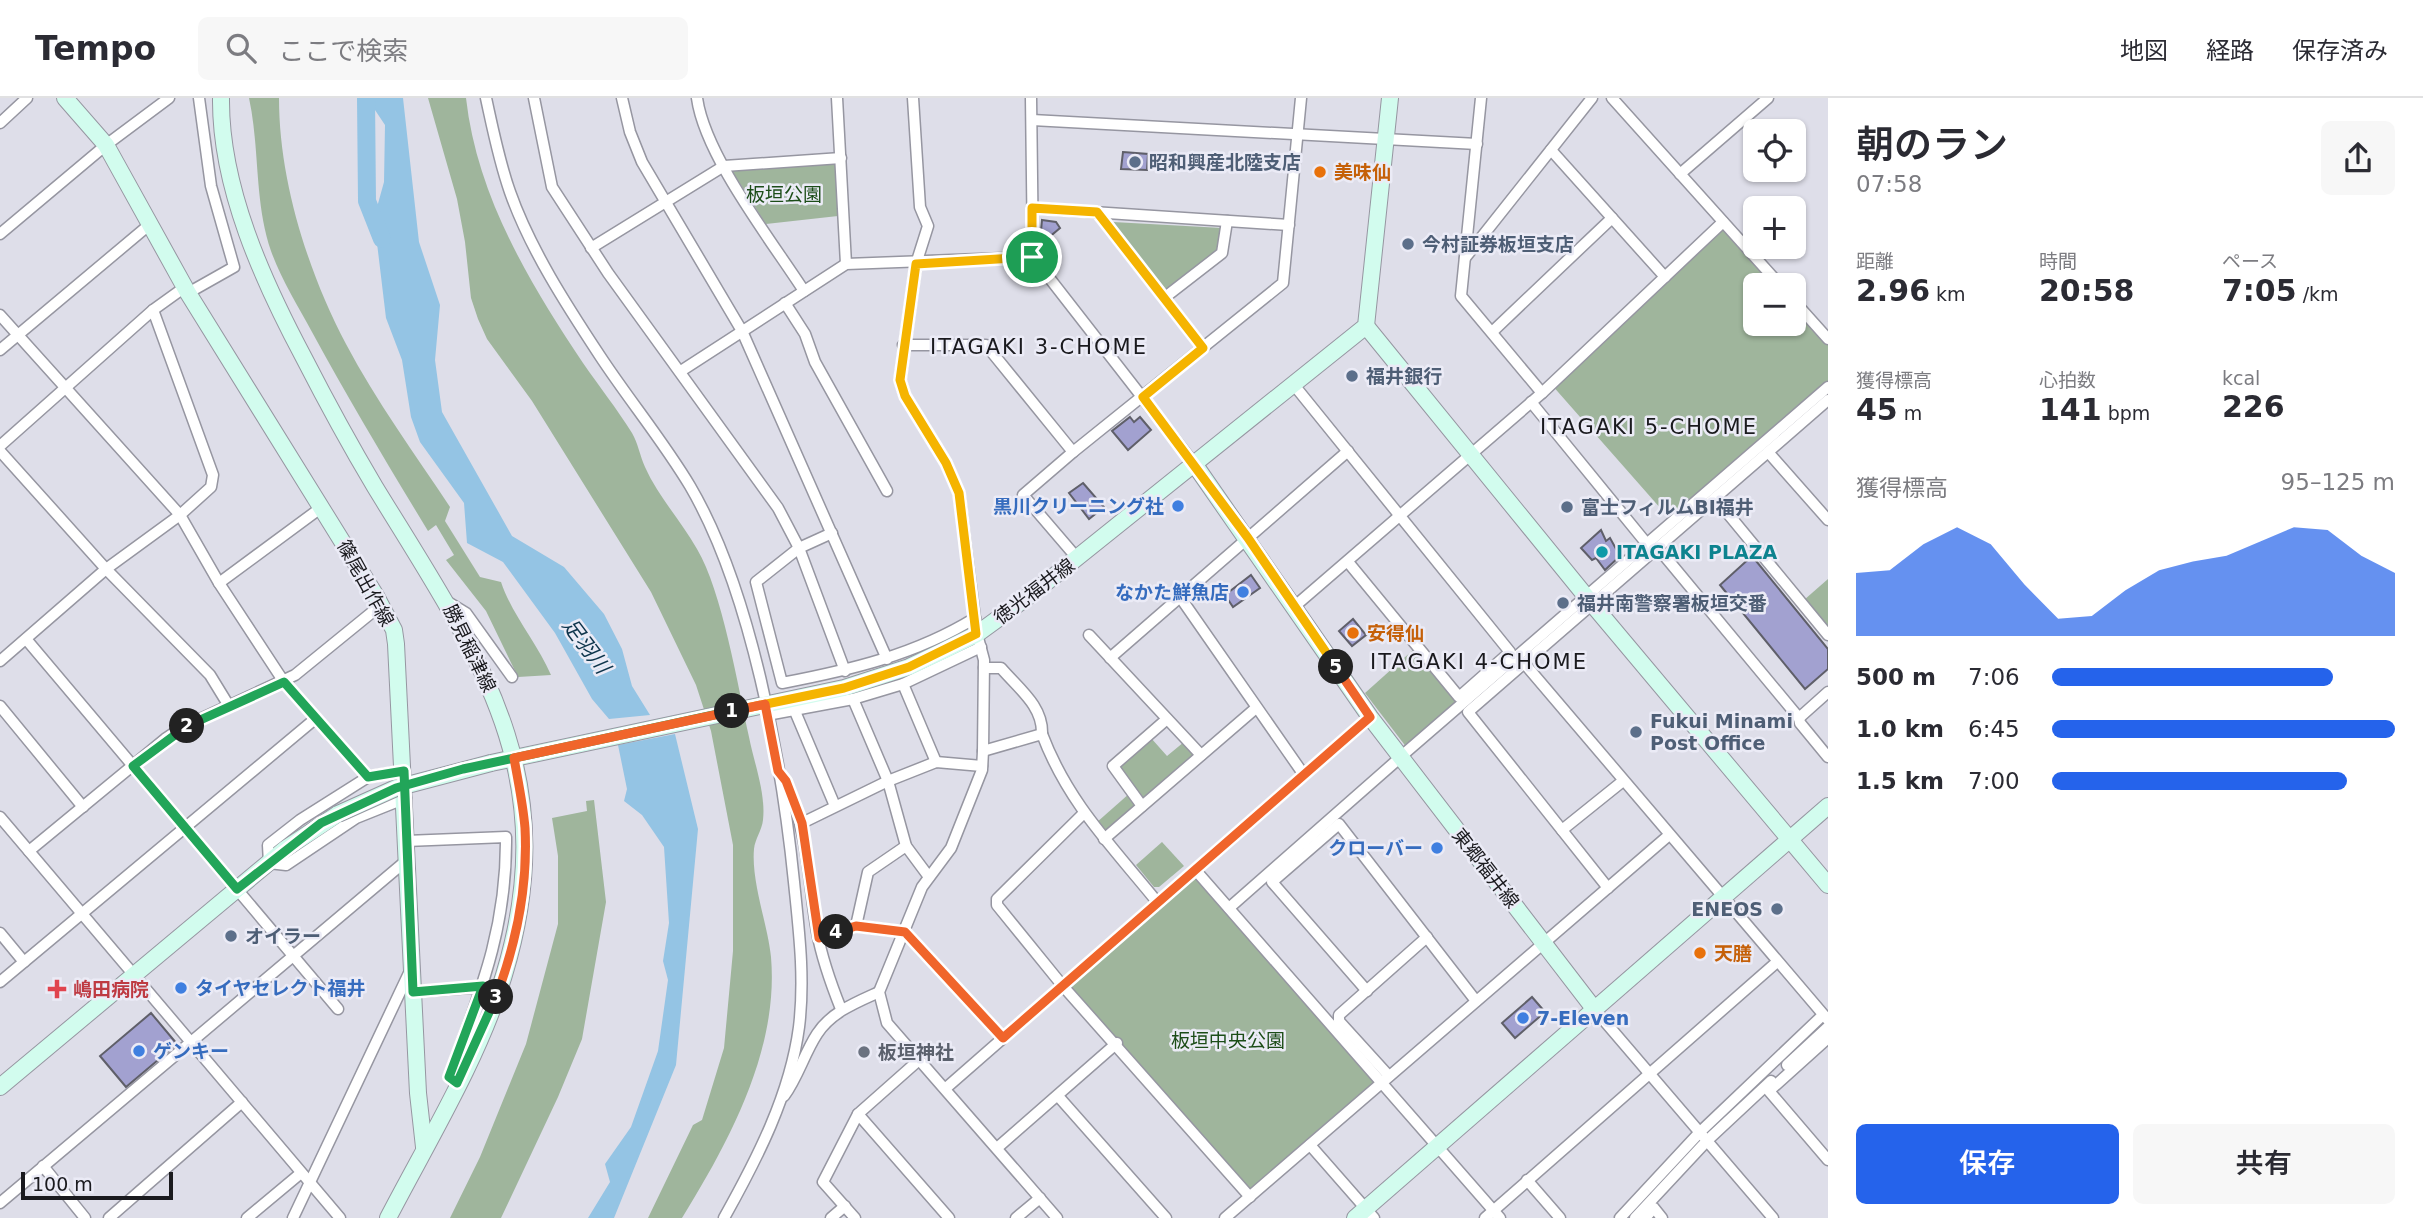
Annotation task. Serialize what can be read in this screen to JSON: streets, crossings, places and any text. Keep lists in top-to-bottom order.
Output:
{
  "streets": {
    "main road": [
      "篠尾出作線",
      "徳光福井線",
      "勝見稲津線",
      "東郷福井線"
    ]
  },
  "crossings": [
    ["篠尾出作線", "勝見稲津線"],
    ["徳光福井線", "勝見稲津線"],
    ["徳光福井線", "東郷福井線"]
  ],
  "districts": ["ITAGAKI 3-CHOME", "ITAGAKI 5-CHOME", "ITAGAKI 4-CHOME"],
  "water": ["足羽川"],
  "parks": ["板垣公園", "板垣中央公園"],
  "places": {
    "other": [
      "昭和興産北陸支店",
      "美味仙",
      "今村証券板垣支店",
      "福井銀行",
      "黒川クリーニング社",
      "富士フィルムBI福井",
      "ITAGAKI PLAZA",
      "なかた鮮魚店",
      "福井南警察署板垣交番",
      "安得仙",
      "Fukui Minami Post Office",
      "クローバー",
      "ENEOS",
      "オイラー",
      "天膳",
      "タイヤセレクト福井",
      "7-Eleven",
      "ゲンキー",
      "板垣神社"
    ],
    "health": ["嶋田病院"]
  },
  "scale_bar": "100 m",
  "page": {
    "header": "Tempo",
    "search": "ここで検索",
    "nav": ["地図", "経路", "保存済み"],
    "heading": ["朝のラン", "07:58"],
    "map_buttons": ["+", "−"],
    "stats": [
      ["距離", "2.96 km"],
      ["時間", "20:58"],
      ["ペース", "7:05 /km"],
      ["獲得標高", "45 m"],
      ["心拍数", "141 bpm"],
      ["kcal", "226"]
    ],
    "chart": ["獲得標高", "95–125 m"],
    "pins": [
      "5",
      "1",
      "2",
      "4",
      "3"
    ],
    "list": [
      {
        "name": "500 m",
        "note": "7:06"
      },
      {
        "name": "1.0 km",
        "note": "6:45"
      },
      {
        "name": "1.5 km",
        "note": "7:00"
      }
    ],
    "buttons": ["保存", "共有"],
    "scale": "100 m"
  }
}
